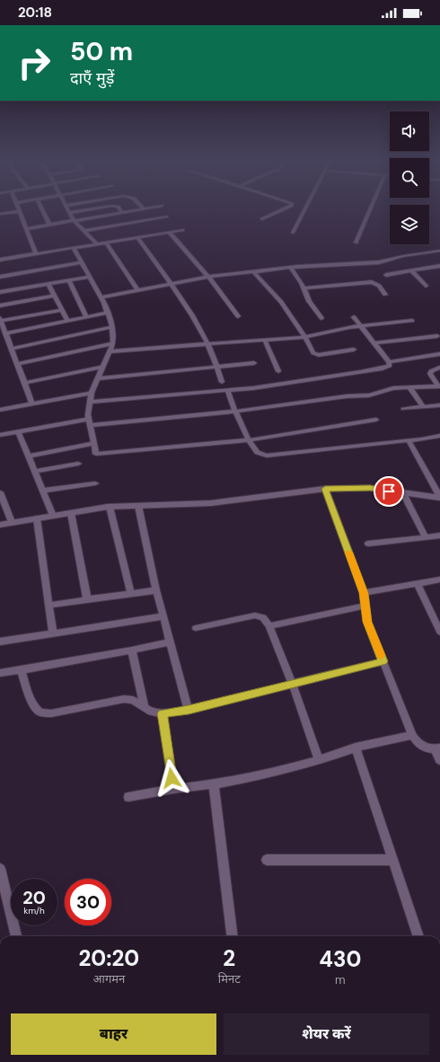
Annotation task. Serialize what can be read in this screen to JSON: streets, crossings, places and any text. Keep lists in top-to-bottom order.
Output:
{
  "page": {
    "status": "20:18",
    "turn": ["50 m", "दाएँ मुड़ें"],
    "speed": "20 km/h",
    "limit": "30",
    "eta": [
      "20:20",
      "आगमन",
      "2",
      "मिनट",
      "430",
      "m"
    ],
    "buttons": ["बाहर", "शेयर करें"]
  }
}
